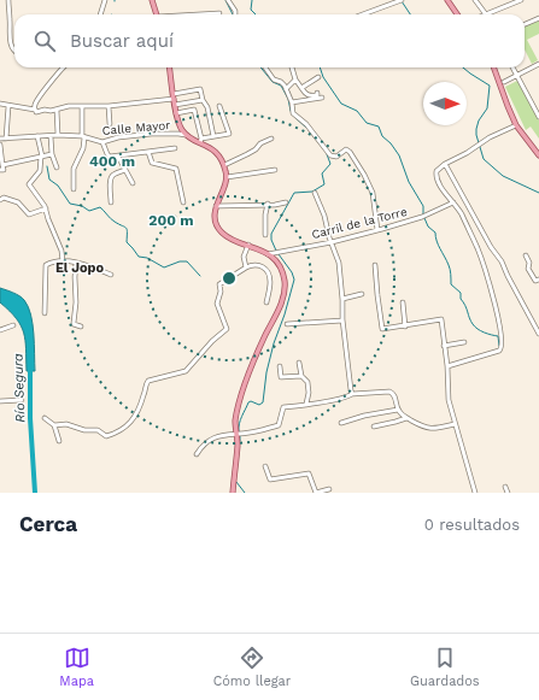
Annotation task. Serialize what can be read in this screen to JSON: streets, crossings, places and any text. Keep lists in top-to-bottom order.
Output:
{
  "streets": {
    "street": ["Calle Mayor", "Carril de la Torre"]
  },
  "districts": ["El Jopo"],
  "water": ["Río Segura"],
  "north": "right",
  "page": {
    "search": "Buscar aquí",
    "heading": ["Cerca", "0 resultados"],
    "nav": ["Mapa", "Cómo llegar", "Guardados"]
  },
  "rings": ["400 m", "200 m"]
}
